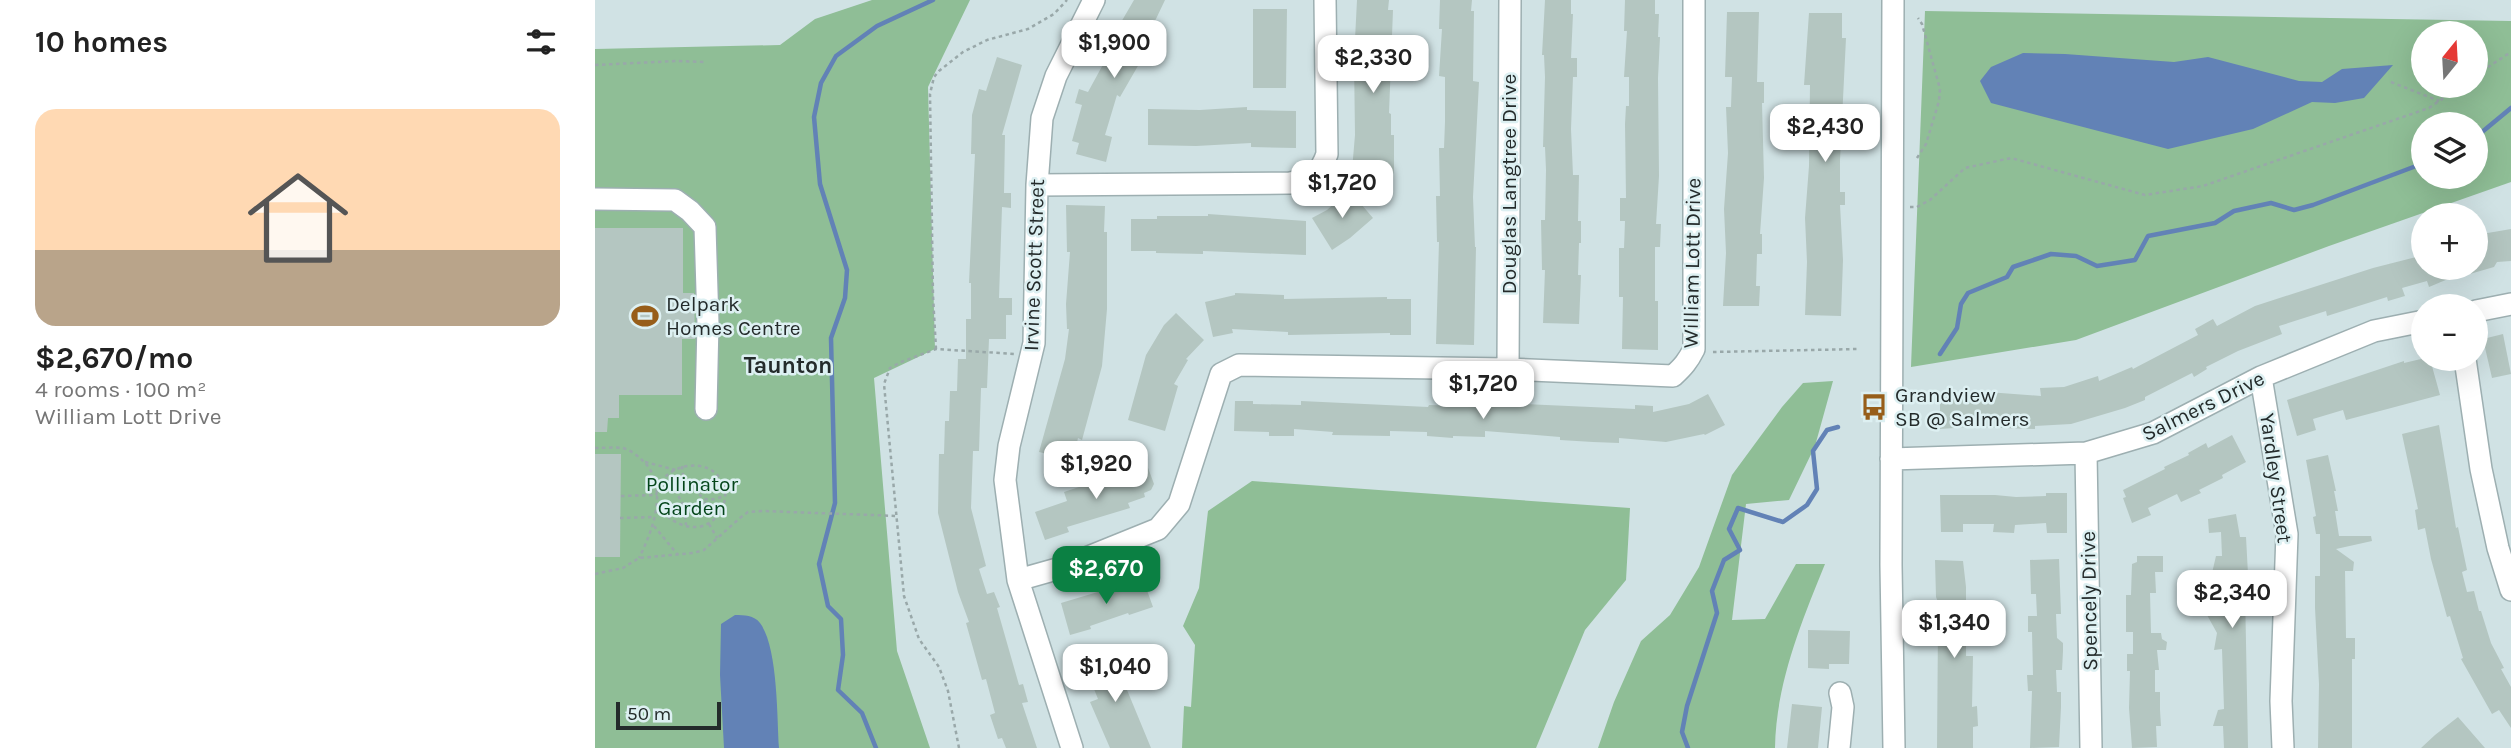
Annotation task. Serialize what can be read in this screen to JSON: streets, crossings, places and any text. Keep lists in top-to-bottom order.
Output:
{
  "streets": {
    "street": [
      "Douglas Langtree Drive",
      "William Lott Drive",
      "Irvine Scott Street",
      "Salmers Drive",
      "Yardley Street",
      "Spencely Drive"
    ]
  },
  "crossings": [
    ["Douglas Langtree Drive", "William Lott Drive"],
    ["William Lott Drive", "Irvine Scott Street"],
    ["Salmers Drive", "Yardley Street"],
    ["Salmers Drive", "Spencely Drive"]
  ],
  "districts": ["Taunton"],
  "parks": ["Pollinator Garden"],
  "places": {
    "sports": ["Delpark Homes Centre"],
    "bus stop": ["Grandview SB @ Salmers"]
  },
  "scale_bar": "50 m",
  "north": "top",
  "page": {
    "heading": "10 homes",
    "price": [
      "$1,900",
      "$2,330",
      "$2,430",
      "$1,720",
      "$1,720",
      "$1,920",
      "$2,670",
      "$2,340",
      "$1,340",
      "$1,040"
    ],
    "map_buttons": ["+", "−"],
    "list": [
      {
        "name": "$2,670/mo",
        "note": "4 rooms · 100 m² · William Lott Drive"
      }
    ],
    "scale": "50 m"
  }
}
